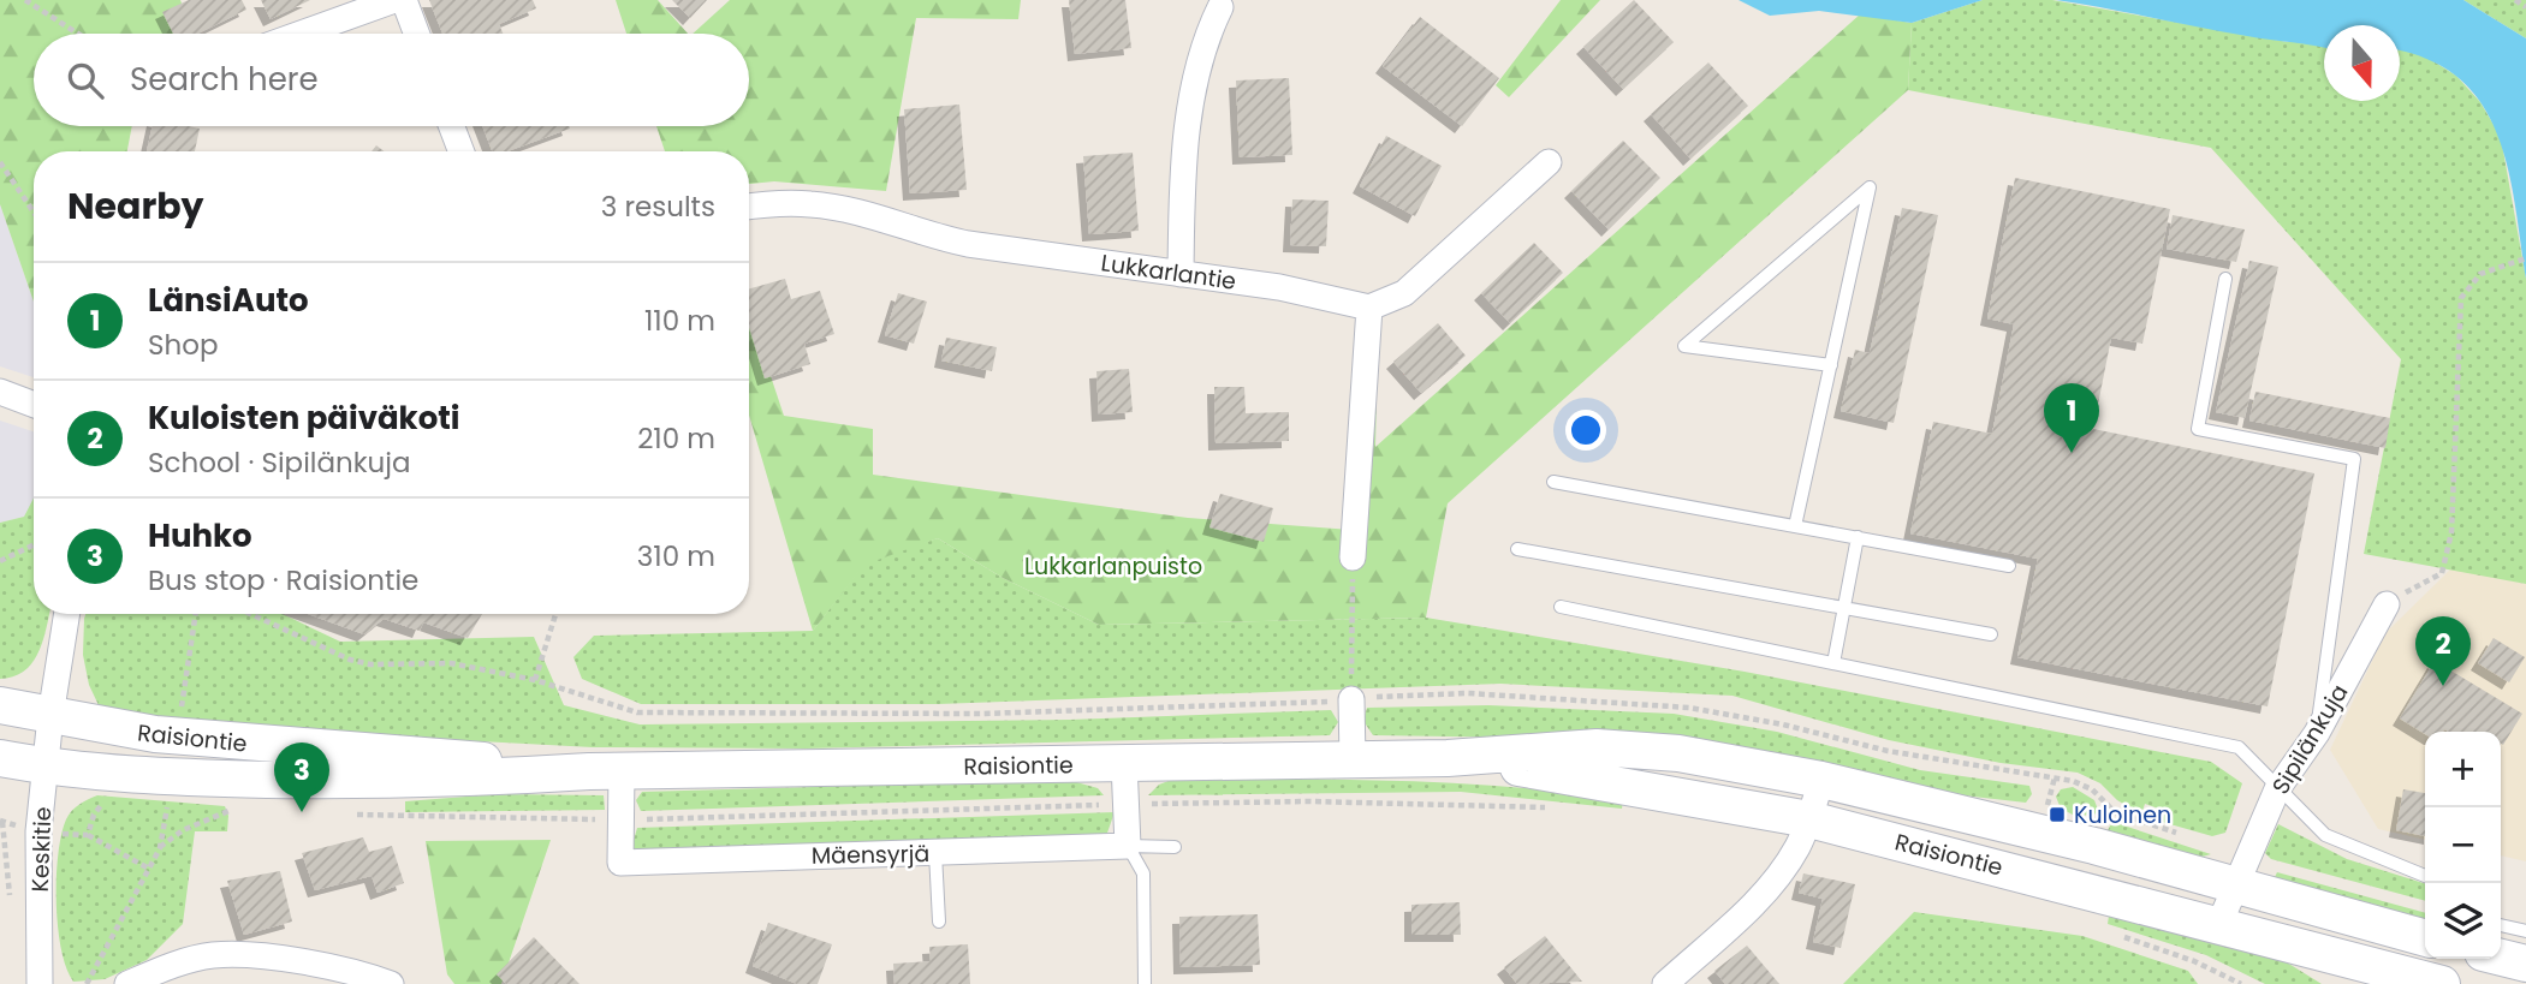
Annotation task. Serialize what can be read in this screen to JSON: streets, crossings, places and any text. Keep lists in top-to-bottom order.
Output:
{
  "streets": {
    "main road": ["Raisiontie"],
    "street": [
      "Lukkarlantie",
      "Sipilänkuja",
      "Keskitie",
      "Mäensyrjä"
    ]
  },
  "crossings": [
    ["Raisiontie", "Sipilänkuja"],
    ["Raisiontie", "Keskitie"],
    ["Raisiontie", "Mäensyrjä"]
  ],
  "parks": ["Lukkarlanpuisto"],
  "places": {
    "transit": ["Kuloinen"]
  },
  "north": "bottom",
  "page": {
    "search": "Search here",
    "heading": ["Nearby", "3 results"],
    "list": [
      {
        "mark": "1",
        "name": "LänsiAuto",
        "note": "Shop",
        "value": "110 m"
      },
      {
        "mark": "2",
        "name": "Kuloisten päiväkoti",
        "note": "School · Sipilänkuja",
        "value": "210 m"
      },
      {
        "mark": "3",
        "name": "Huhko",
        "note": "Bus stop · Raisiontie",
        "value": "310 m"
      }
    ],
    "pins": ["1", "2", "3"],
    "map_buttons": ["+", "−"]
  }
}
